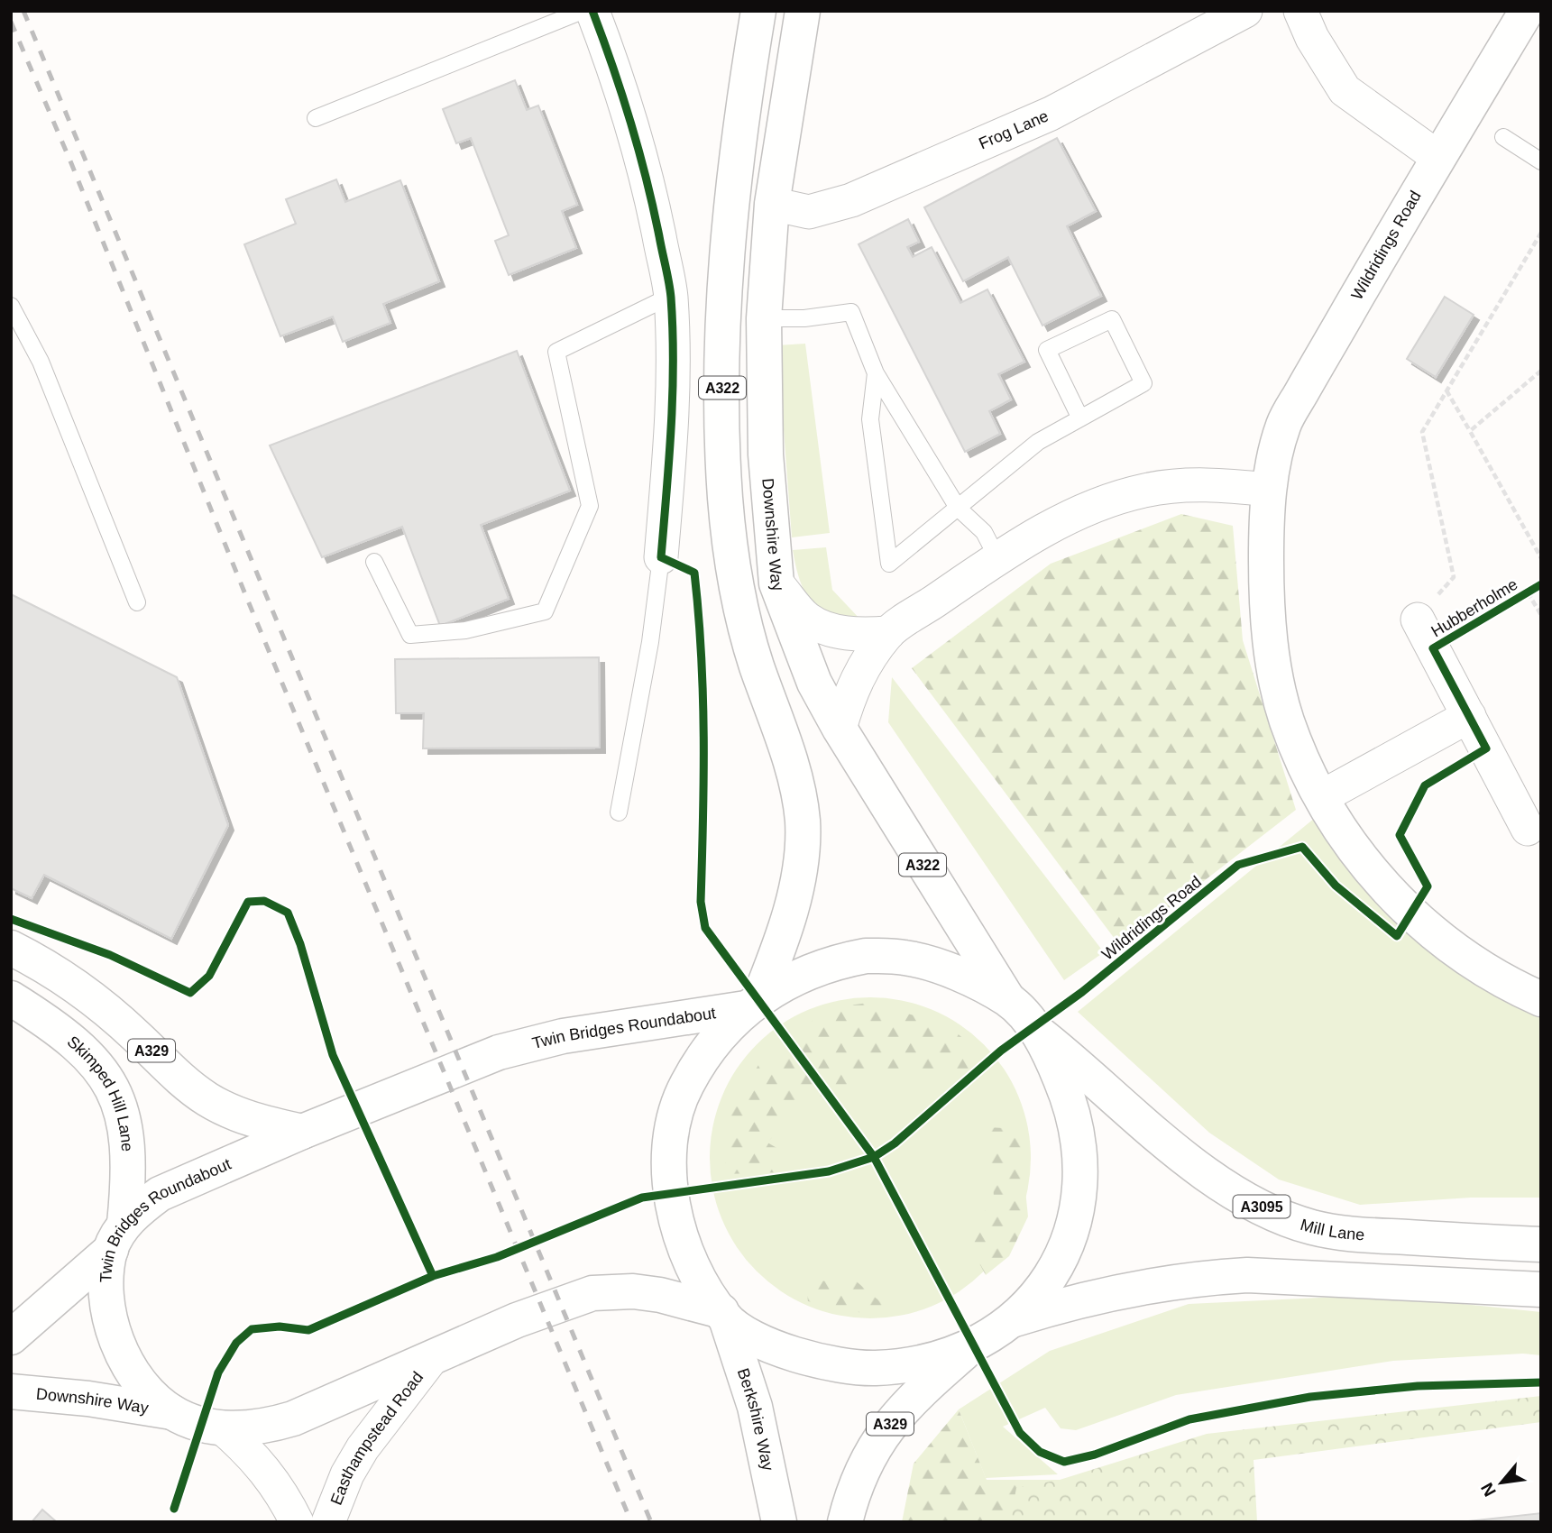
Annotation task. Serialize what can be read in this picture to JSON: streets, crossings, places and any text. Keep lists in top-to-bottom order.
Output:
{
  "streets": {
    "main road": [
      "Wildridings Road",
      "A322",
      "Downshire Way",
      "Twin Bridges Roundabout",
      "A329",
      "Skimped Hill Lane",
      "A3095",
      "Mill Lane",
      "Berkshire Way"
    ],
    "street": ["Frog Lane", "Hubberholme", "Easthampstead Road"]
  },
  "crossings": [
    ["Frog Lane", "Downshire Way"],
    ["A322", "Twin Bridges Roundabout"],
    ["Downshire Way", "Twin Bridges Roundabout"],
    ["Twin Bridges Roundabout", "A329"],
    ["Twin Bridges Roundabout", "Skimped Hill Lane"],
    ["Twin Bridges Roundabout", "Mill Lane"],
    ["Twin Bridges Roundabout", "Berkshire Way"],
    ["Twin Bridges Roundabout", "Easthampstead Road"]
  ],
  "north": "bottom left"
}
